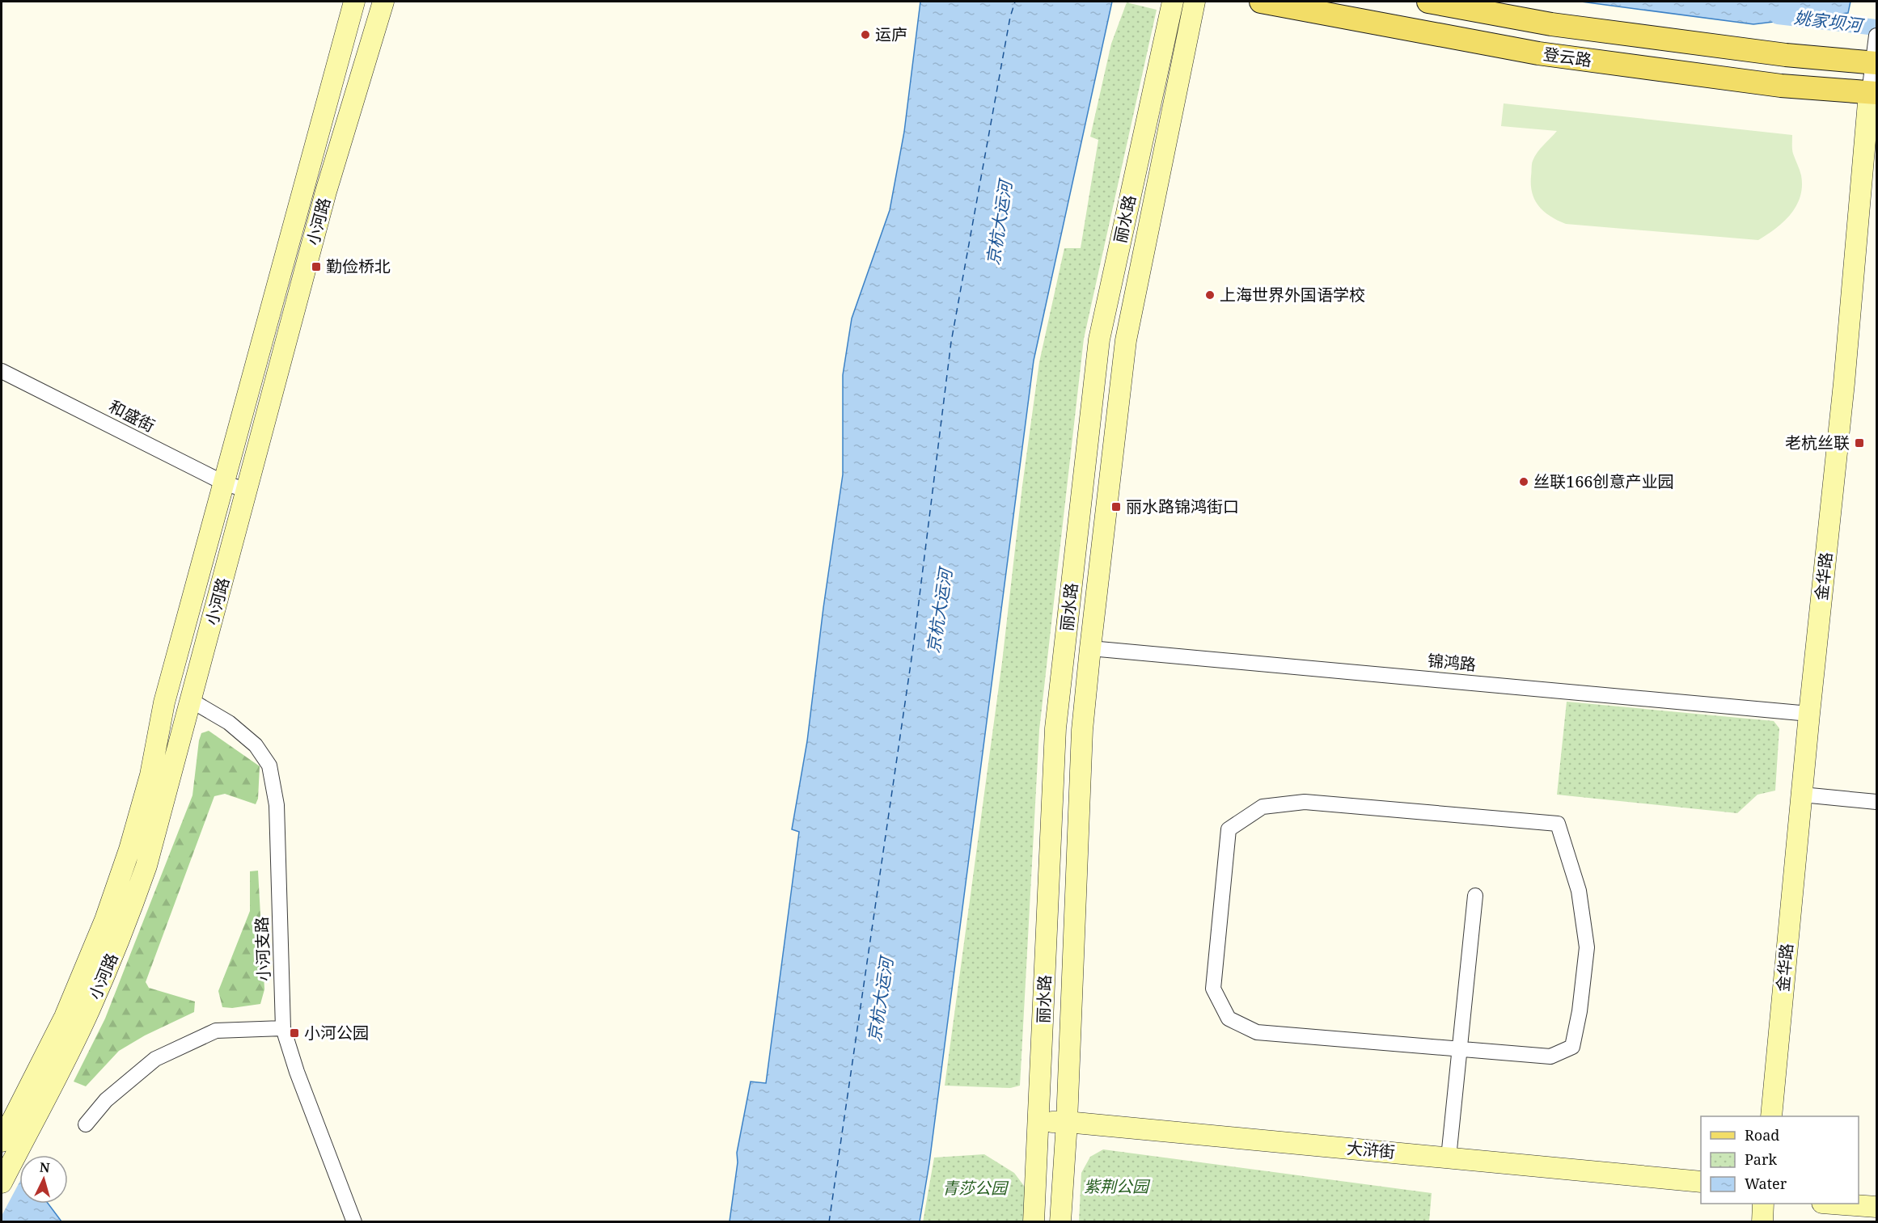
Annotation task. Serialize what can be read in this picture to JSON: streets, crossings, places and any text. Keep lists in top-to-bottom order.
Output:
{
  "streets": {
    "main road": [
      "登云路",
      "丽水路",
      "小河路",
      "金华路",
      "大浒街"
    ],
    "street": ["和盛街", "锦鸿路", "小河支路"]
  },
  "crossings": [
    ["登云路", "金华路"],
    ["丽水路", "锦鸿路"],
    ["丽水路", "大浒街"],
    ["小河路", "和盛街"],
    ["小河路", "小河支路"],
    ["金华路", "锦鸿路"]
  ],
  "water": ["姚家坝河", "京杭大运河"],
  "parks": ["紫荆公园", "青莎公园"],
  "places": {
    "other": ["运庐", "上海世界外国语学校", "丝联166创意产业园"],
    "transit": [
      "勤俭桥北",
      "老杭丝联",
      "丽水路锦鸿街口",
      "小河公园"
    ]
  },
  "legend": ["Road", "Park", "Water"],
  "north": "top"
}
